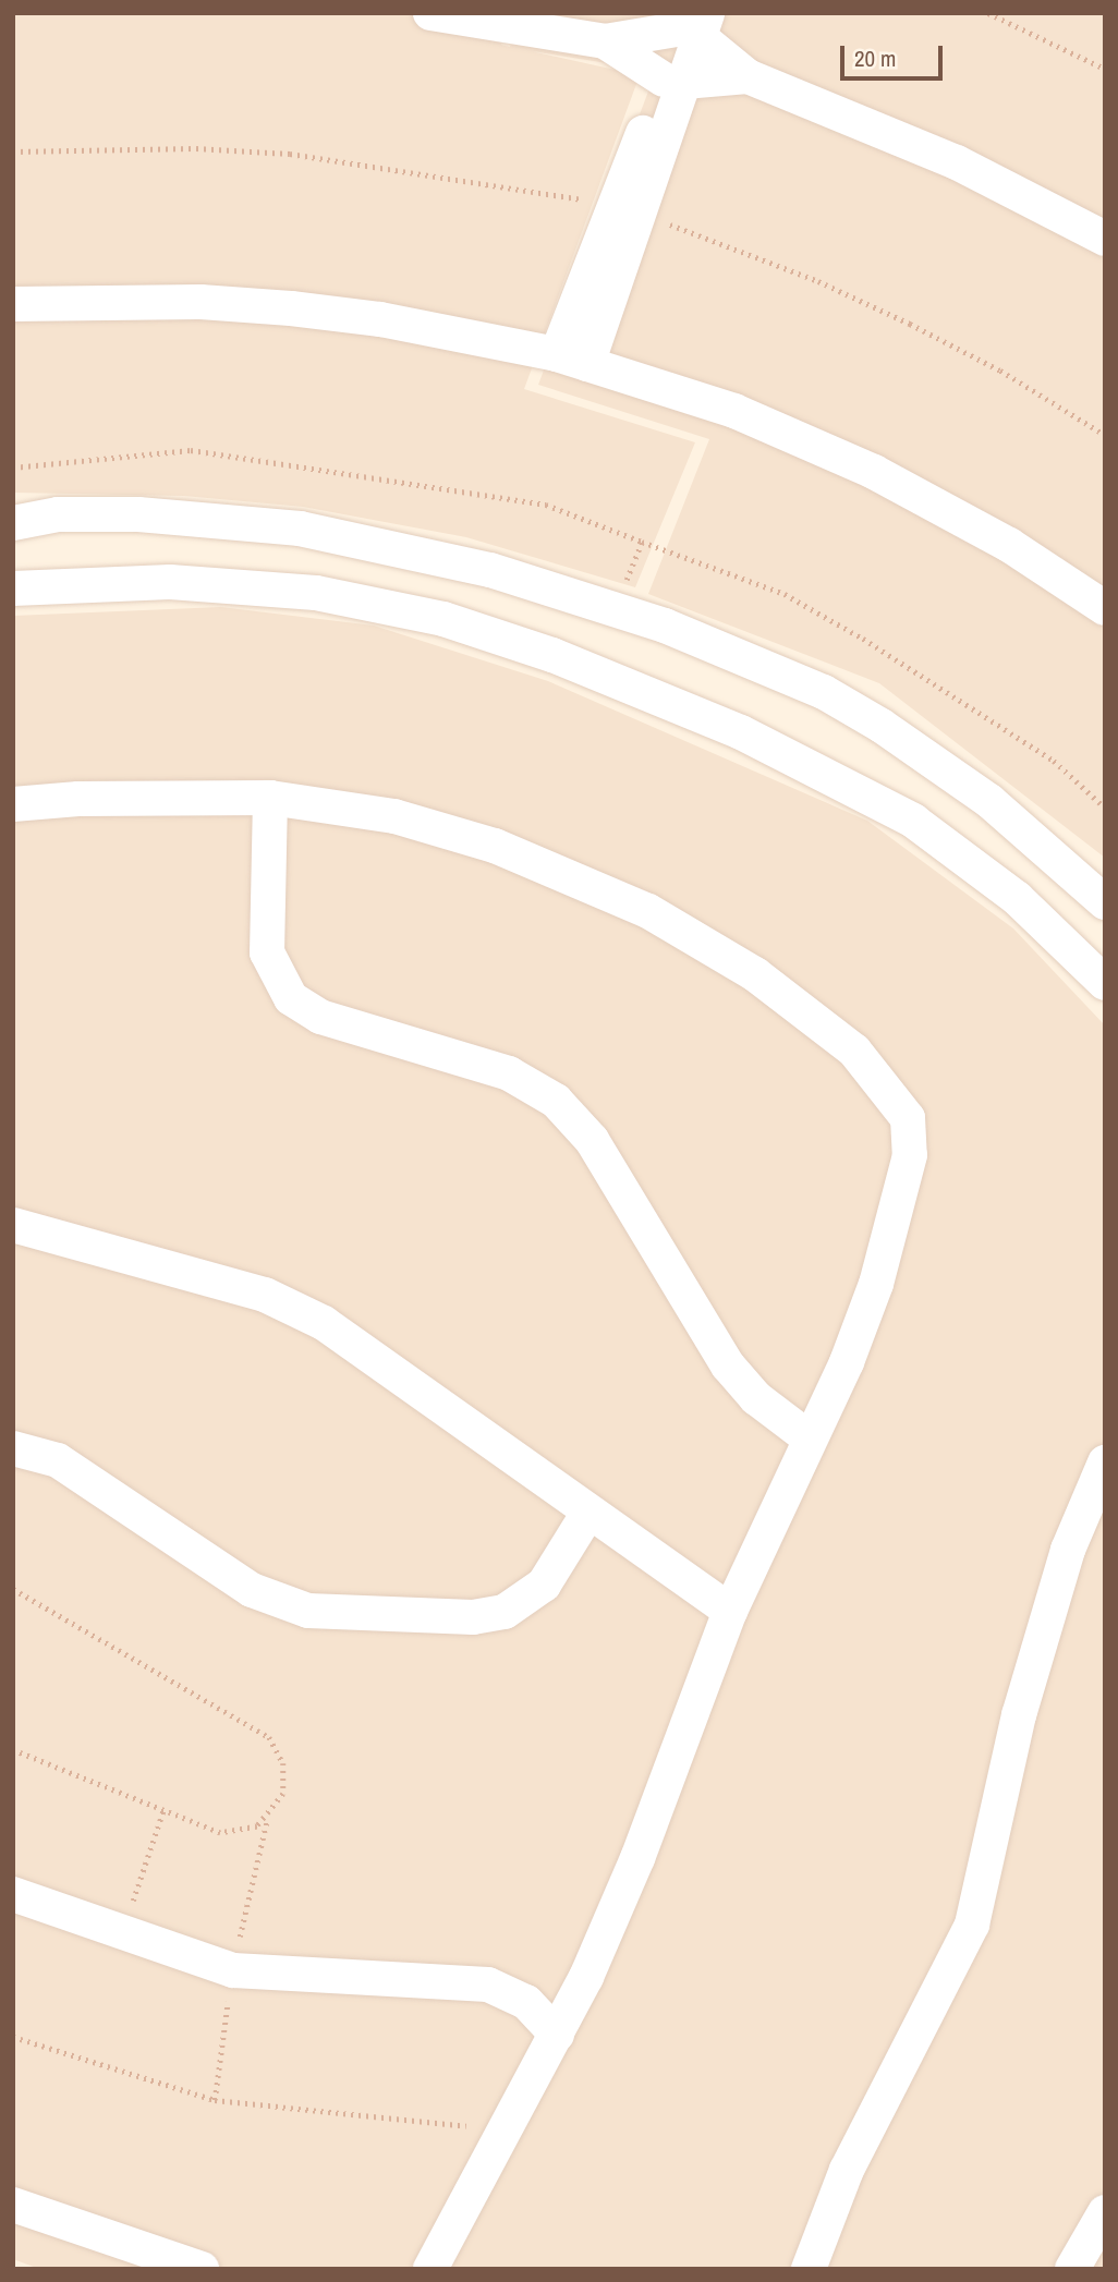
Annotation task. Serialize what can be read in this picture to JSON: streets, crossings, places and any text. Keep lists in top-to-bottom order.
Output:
{
  "scale_bar": "20 m"
}
